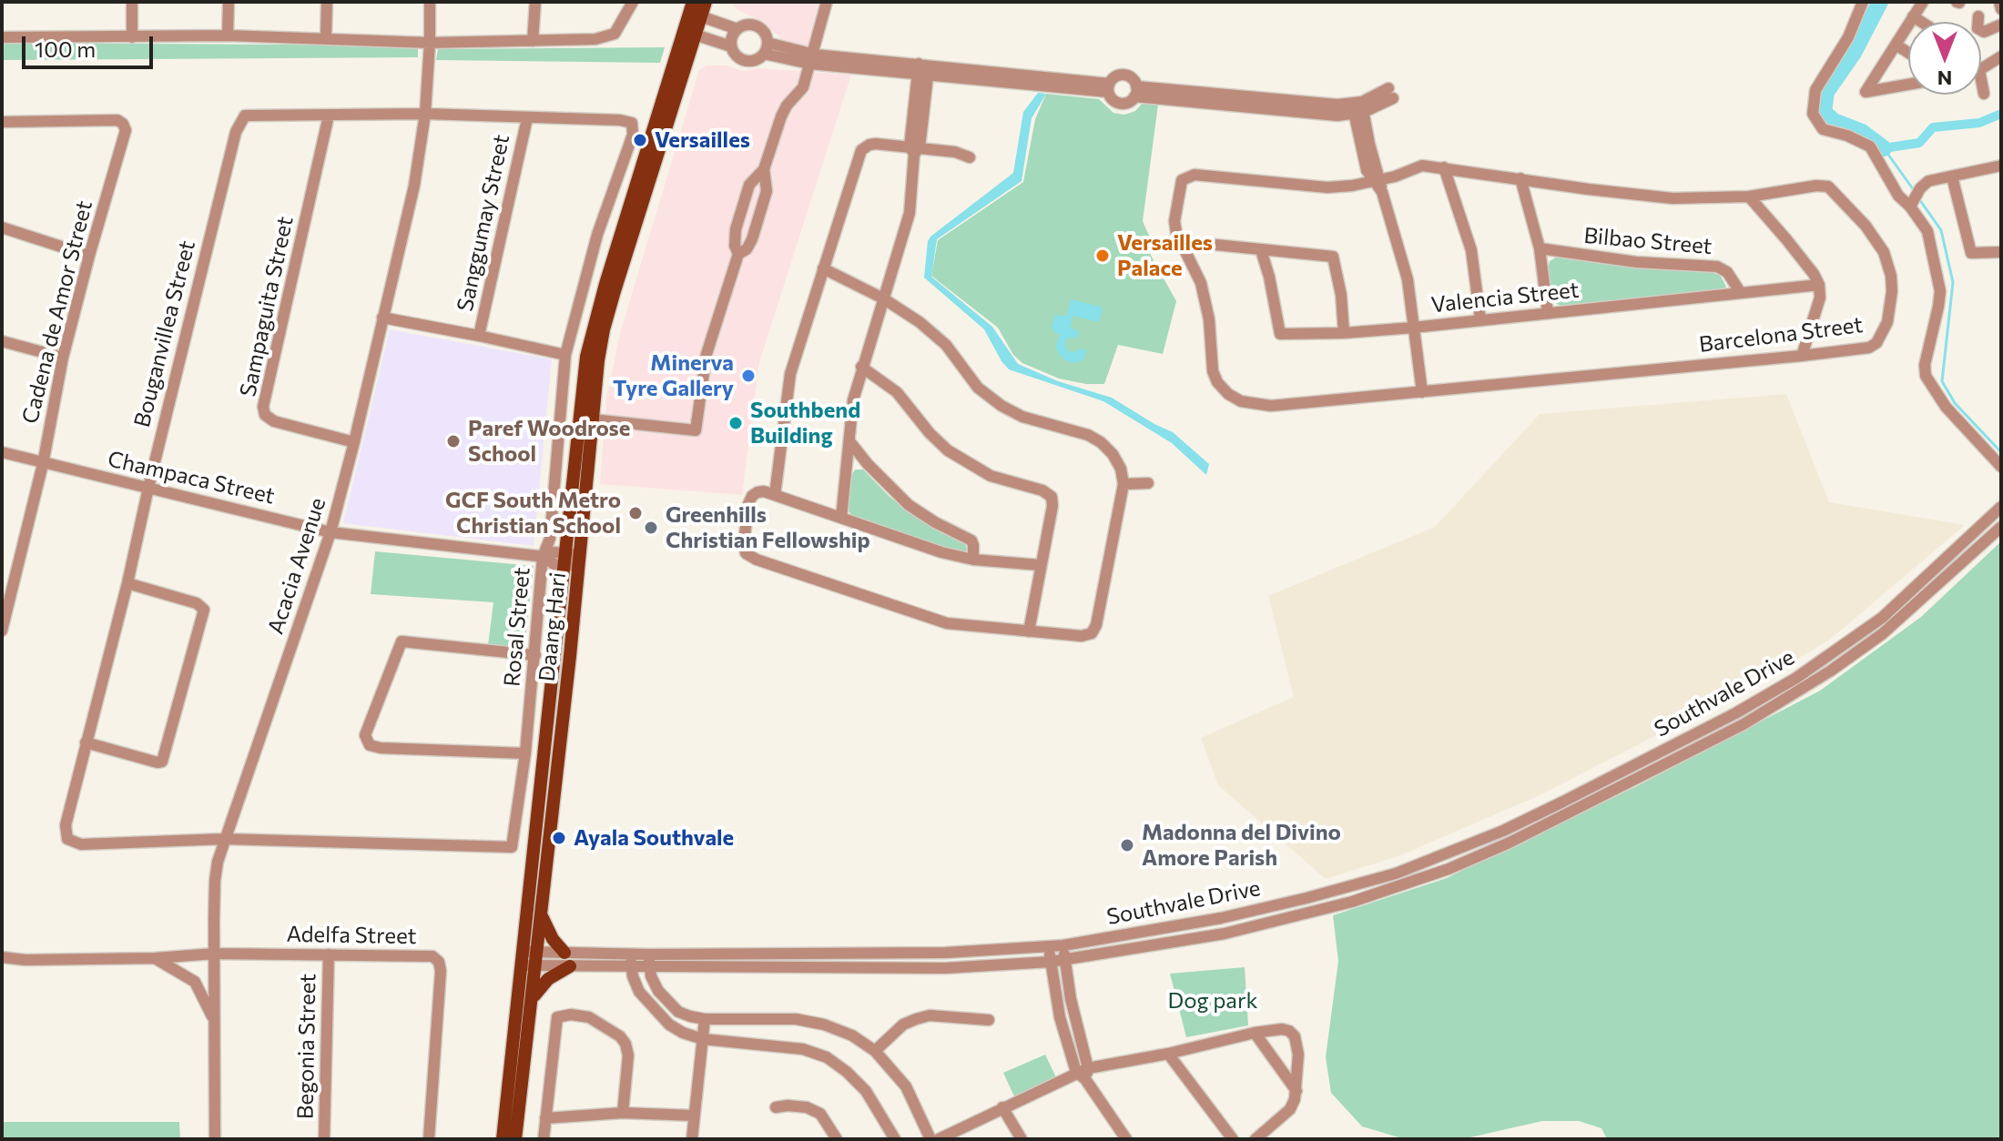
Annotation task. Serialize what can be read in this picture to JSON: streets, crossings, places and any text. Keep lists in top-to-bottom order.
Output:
{
  "streets": {
    "main road": ["Daang Hari"],
    "street": [
      "Sanggumay Street",
      "Bilbao Street",
      "Valencia Street",
      "Sampaguita Street",
      "Cadena de Amor Street",
      "Bouganvillea Street",
      "Barcelona Street",
      "Champaca Street",
      "Acacia Avenue",
      "Rosal Street",
      "Southvale Drive",
      "Adelfa Street",
      "Begonia Street"
    ]
  },
  "crossings": [
    ["Sanggumay Street", "Rosal Street"],
    ["Bilbao Street", "Valencia Street"],
    ["Sampaguita Street", "Bouganvillea Street"],
    ["Sampaguita Street", "Acacia Avenue"],
    ["Cadena de Amor Street", "Champaca Street"],
    ["Bouganvillea Street", "Champaca Street"],
    ["Bouganvillea Street", "Acacia Avenue"],
    ["Bouganvillea Street", "Rosal Street"],
    ["Champaca Street", "Acacia Avenue"],
    ["Champaca Street", "Rosal Street"],
    ["Champaca Street", "Daang Hari"],
    ["Acacia Avenue", "Rosal Street"],
    ["Acacia Avenue", "Adelfa Street"],
    ["Rosal Street", "Daang Hari"],
    ["Daang Hari", "Southvale Drive"],
    ["Adelfa Street", "Begonia Street"]
  ],
  "parks": ["Dog park"],
  "places": [
    "Versailles",
    "Versailles Palace",
    "Minerva Tyre Gallery",
    "Southbend Building",
    "Paref Woodrose School",
    "GCF South Metro Christian School",
    "Greenhills Christian Fellowship",
    "Ayala Southvale",
    "Madonna del Divino Amore Parish"
  ],
  "scale_bar": "100 m",
  "north": "bottom"
}
